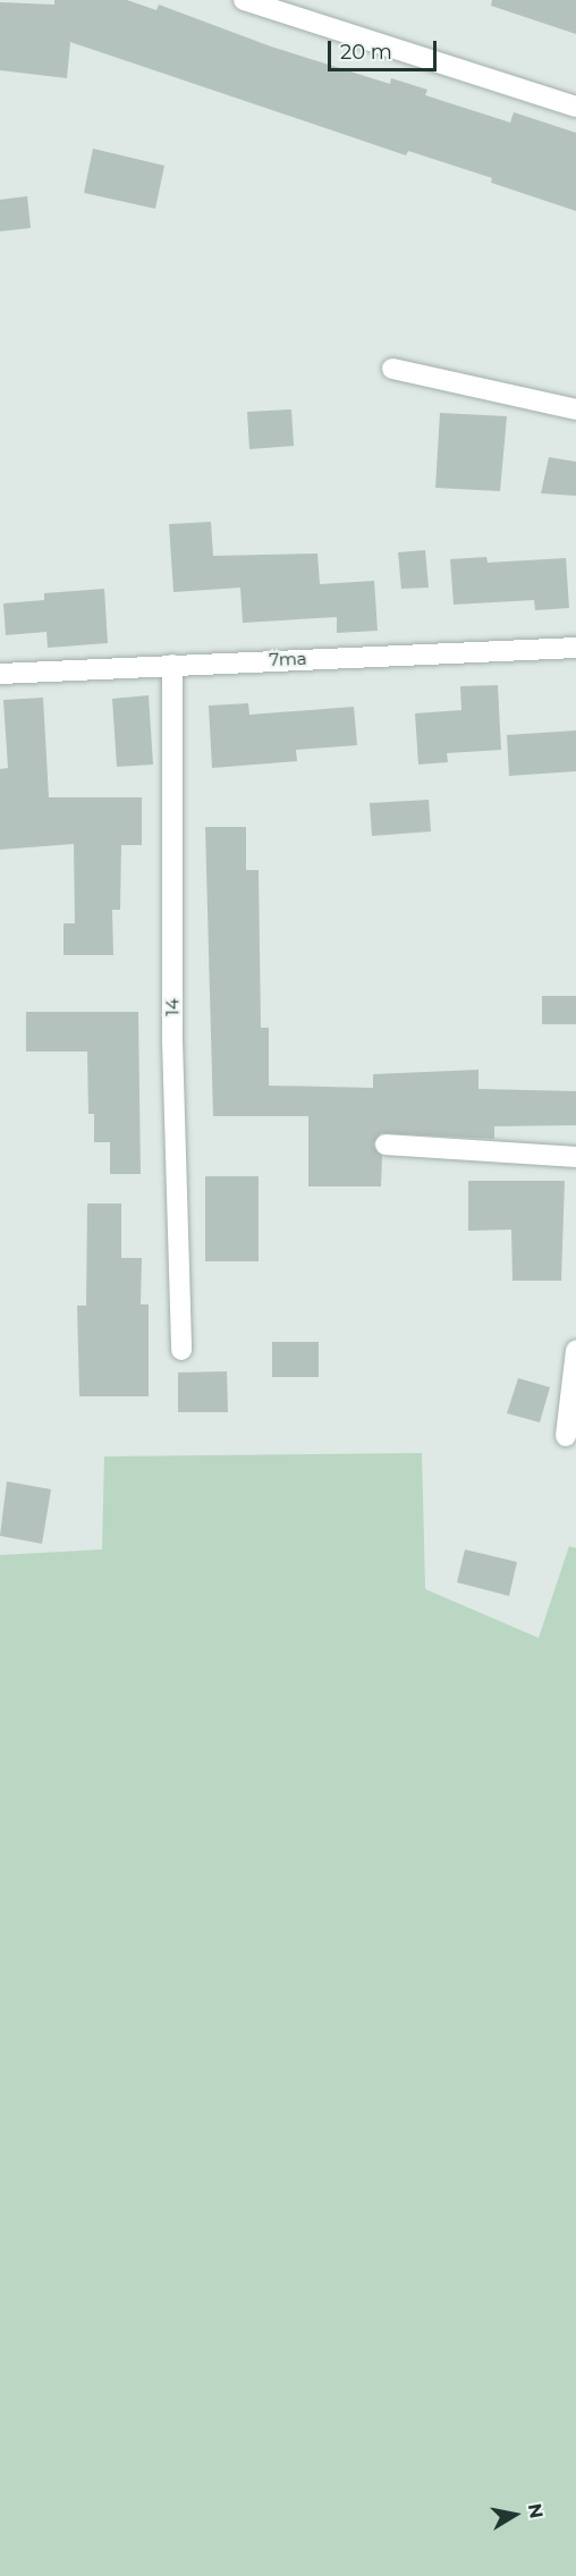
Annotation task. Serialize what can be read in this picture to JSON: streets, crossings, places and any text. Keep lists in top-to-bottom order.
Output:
{
  "streets": {
    "street": ["7ma", "14"]
  },
  "crossings": [
    ["7ma", "14"]
  ],
  "scale_bar": "20 m",
  "north": "right"
}
